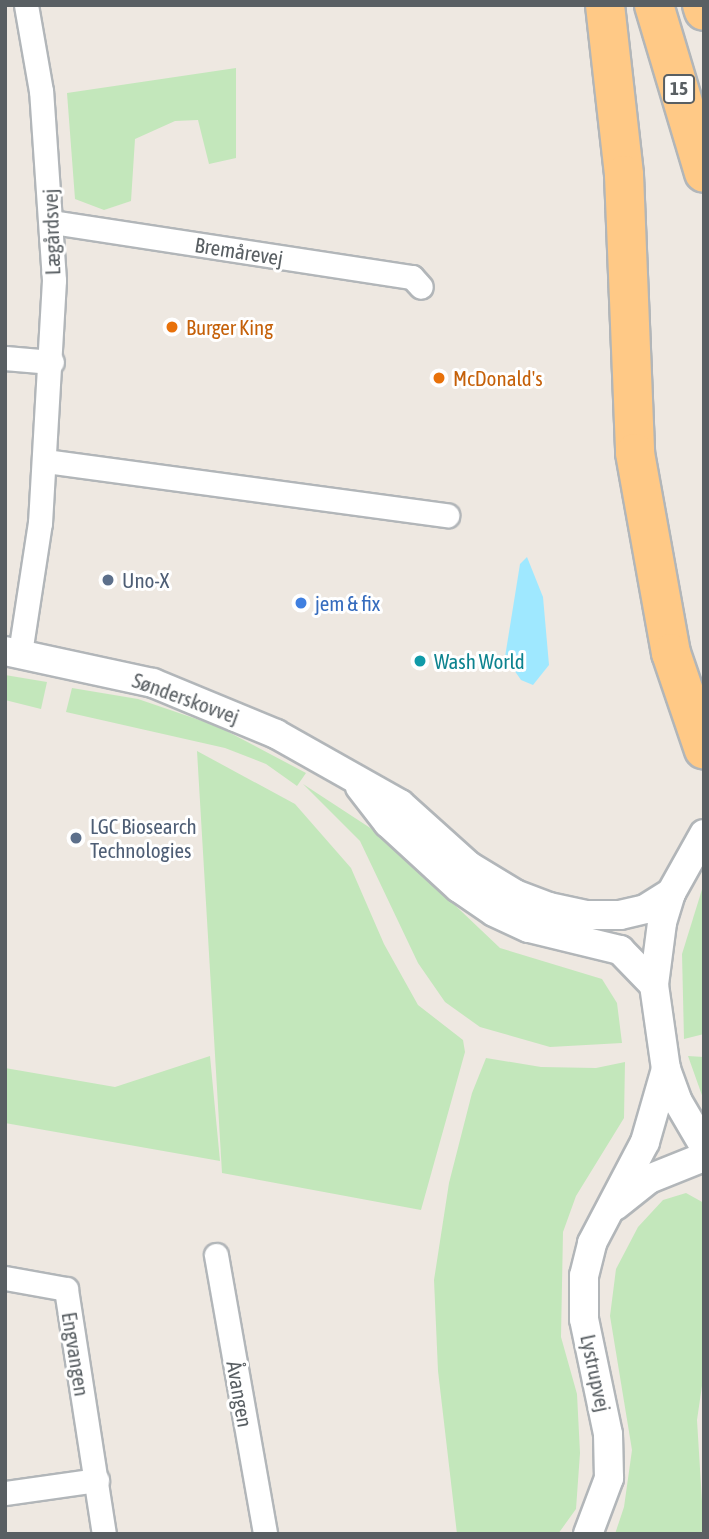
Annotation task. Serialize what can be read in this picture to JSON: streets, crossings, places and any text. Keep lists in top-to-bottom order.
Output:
{
  "streets": {
    "highway": ["15"],
    "street": [
      "Lægårdsvej",
      "Bremårevej",
      "Sønderskovvej",
      "Engvangen",
      "Lystrupvej",
      "Åvangen"
    ]
  },
  "crossings": [
    ["Lægårdsvej", "Bremårevej"],
    ["Lægårdsvej", "Sønderskovvej"]
  ],
  "places": [
    "Burger King",
    "McDonald's",
    "Uno-X",
    "jem & fix",
    "Wash World",
    "LGC Biosearch Technologies"
  ]
}
